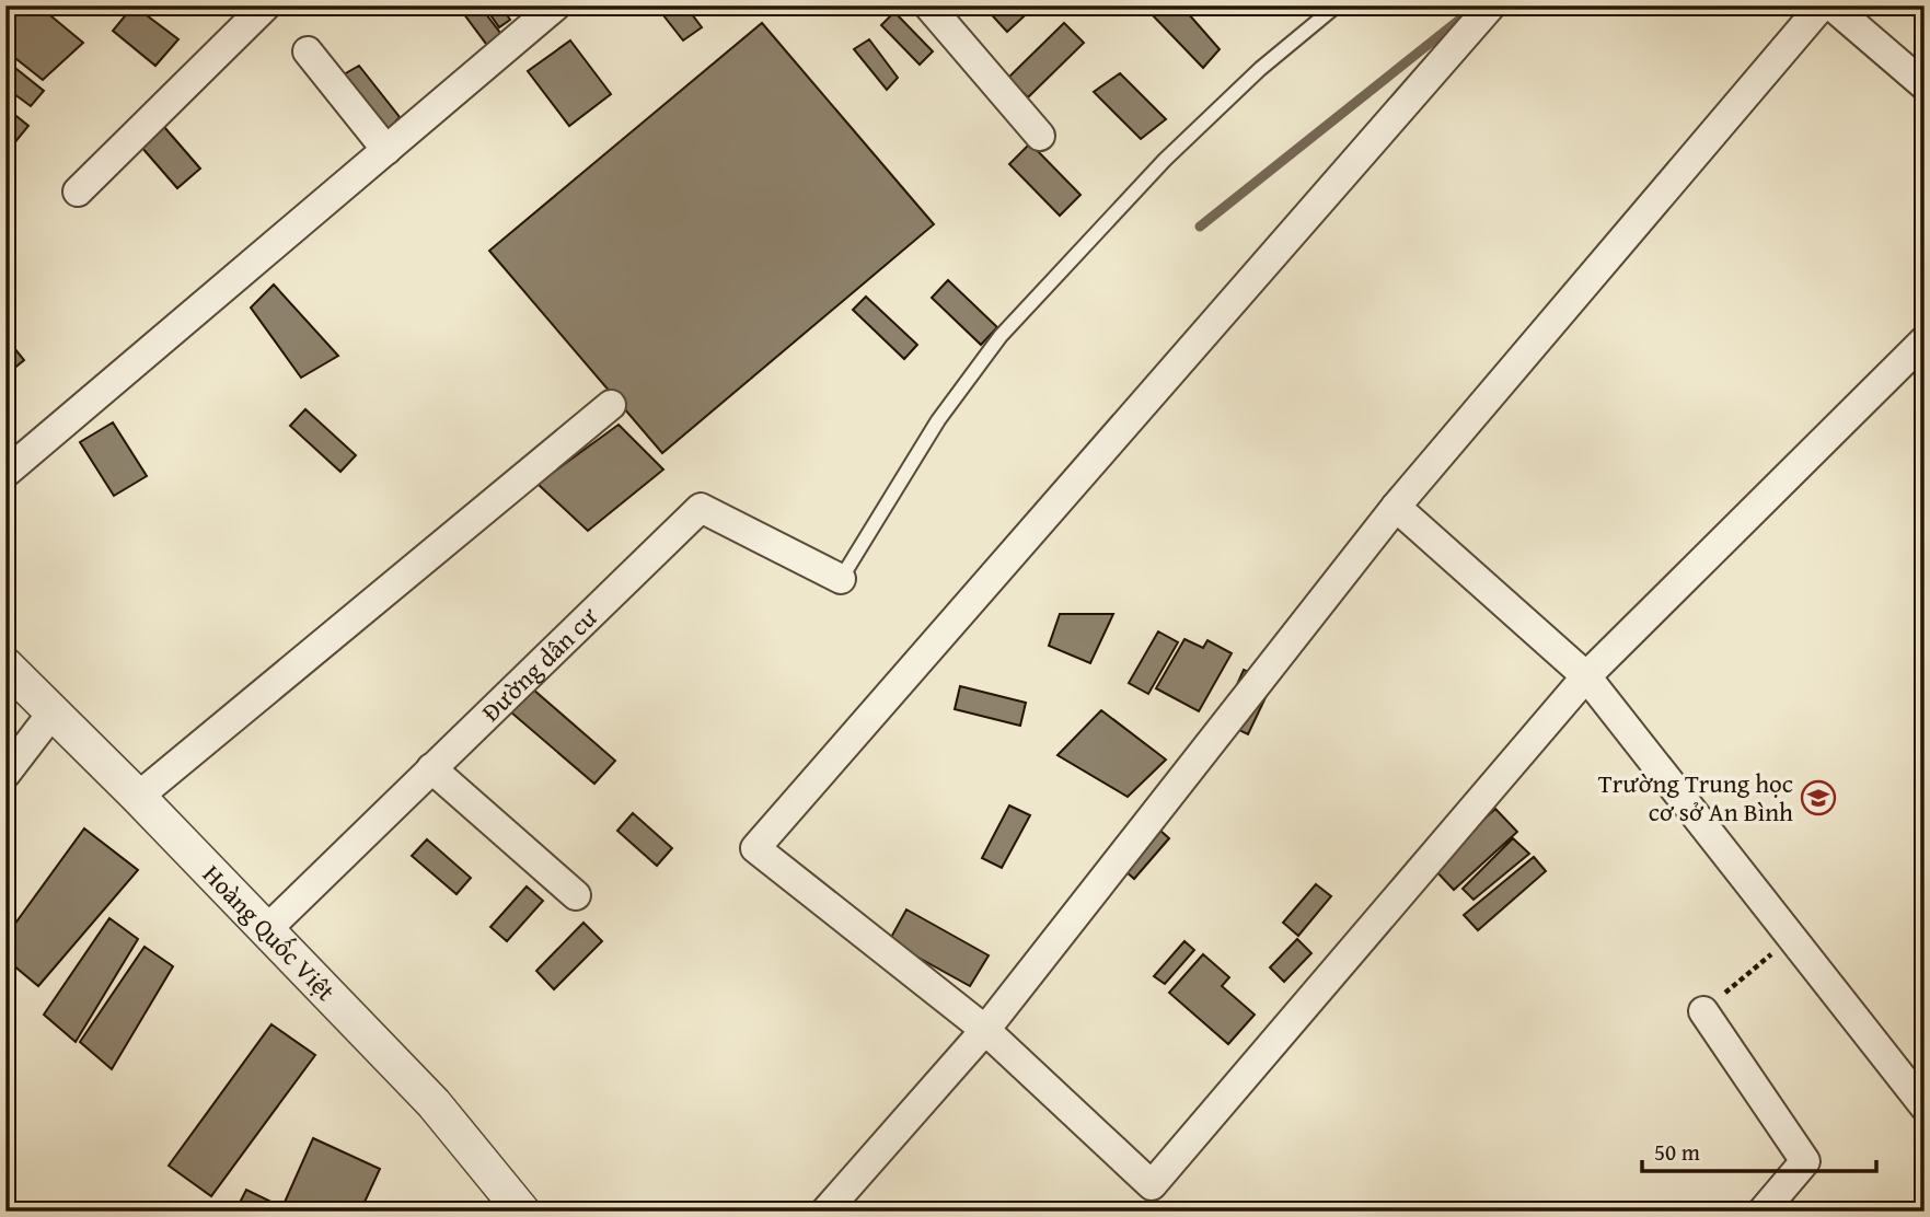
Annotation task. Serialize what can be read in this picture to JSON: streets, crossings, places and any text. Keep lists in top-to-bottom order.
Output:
{
  "streets": {
    "street": ["Đường dân cư", "Hoàng Quốc Việt"]
  },
  "crossings": [
    ["Đường dân cư", "Hoàng Quốc Việt"]
  ],
  "places": {
    "school or university": ["Trường Trung học cơ sở An Bình"]
  },
  "scale_bar": "50 m"
}
